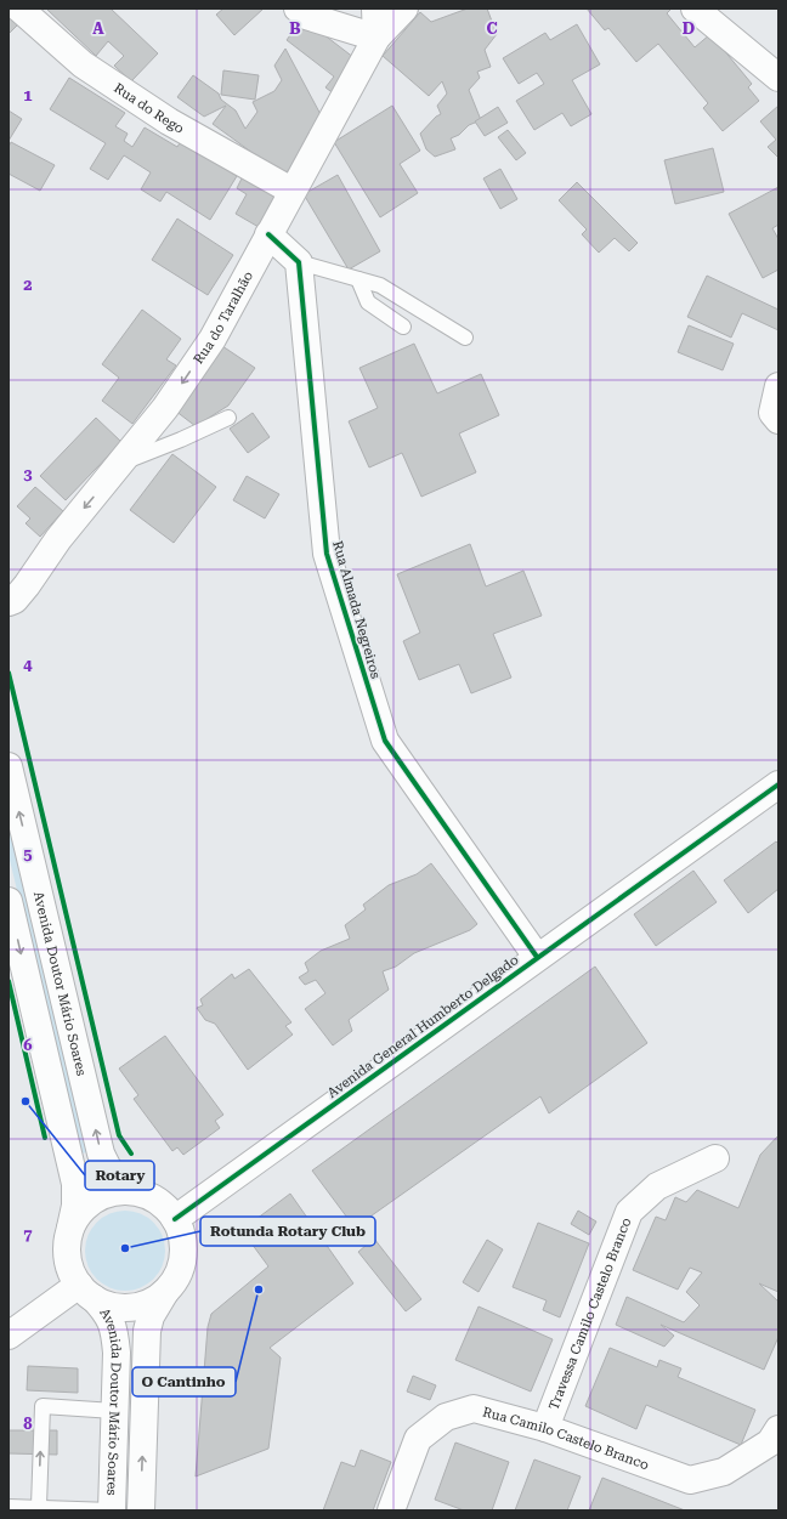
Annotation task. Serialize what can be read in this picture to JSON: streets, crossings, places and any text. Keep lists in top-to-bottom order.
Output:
{
  "streets": {
    "street": [
      "Rua do Rego",
      "Rua do Taralhão",
      "Rua Almada Negreiros",
      "Avenida Doutor Mário Soares",
      "Avenida General Humberto Delgado",
      "Travessa Camilo Castelo Branco",
      "Rua Camilo Castelo Branco"
    ]
  },
  "crossings": [
    ["Rua do Rego", "Rua do Taralhão"],
    ["Rua Almada Negreiros", "Avenida General Humberto Delgado"],
    ["Avenida Doutor Mário Soares", "Avenida General Humberto Delgado"],
    ["Travessa Camilo Castelo Branco", "Rua Camilo Castelo Branco"]
  ],
  "one_way": ["Rua do Taralhão"],
  "places": ["Rotary", "Rotunda Rotary Club", "O Cantinho"],
  "grid": {
    "columns": [
      "A",
      "B",
      "C",
      "D"
    ],
    "rows": [
      "1",
      "2",
      "3",
      "4",
      "5",
      "6",
      "7",
      "8"
    ]
  }
}
